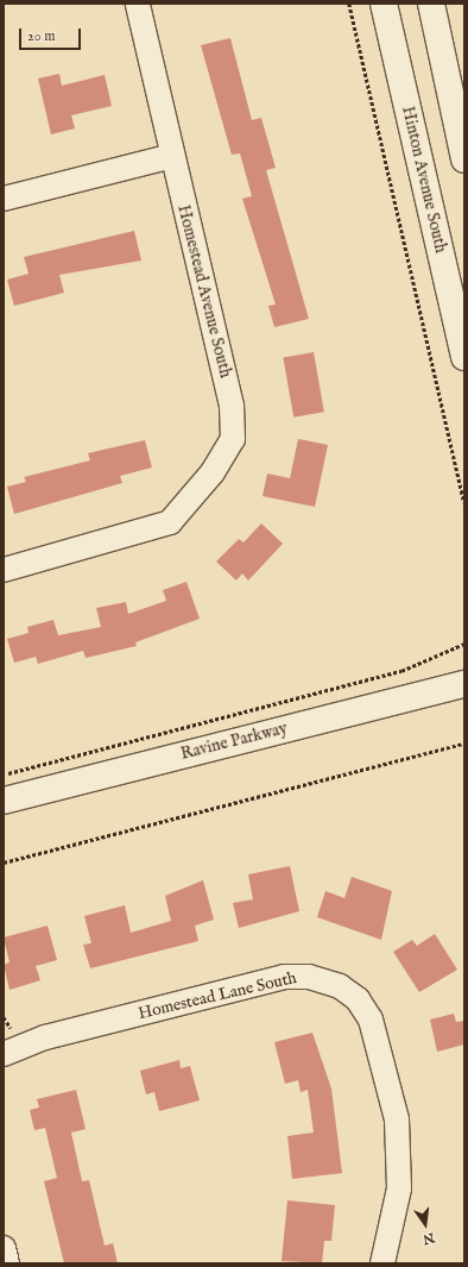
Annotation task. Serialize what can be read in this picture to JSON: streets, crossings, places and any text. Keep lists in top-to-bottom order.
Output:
{
  "streets": {
    "main road": ["Hinton Avenue South", "Ravine Parkway"],
    "street": ["Homestead Avenue South", "Homestead Lane South"]
  },
  "scale_bar": "20 m",
  "north": "bottom"
}
